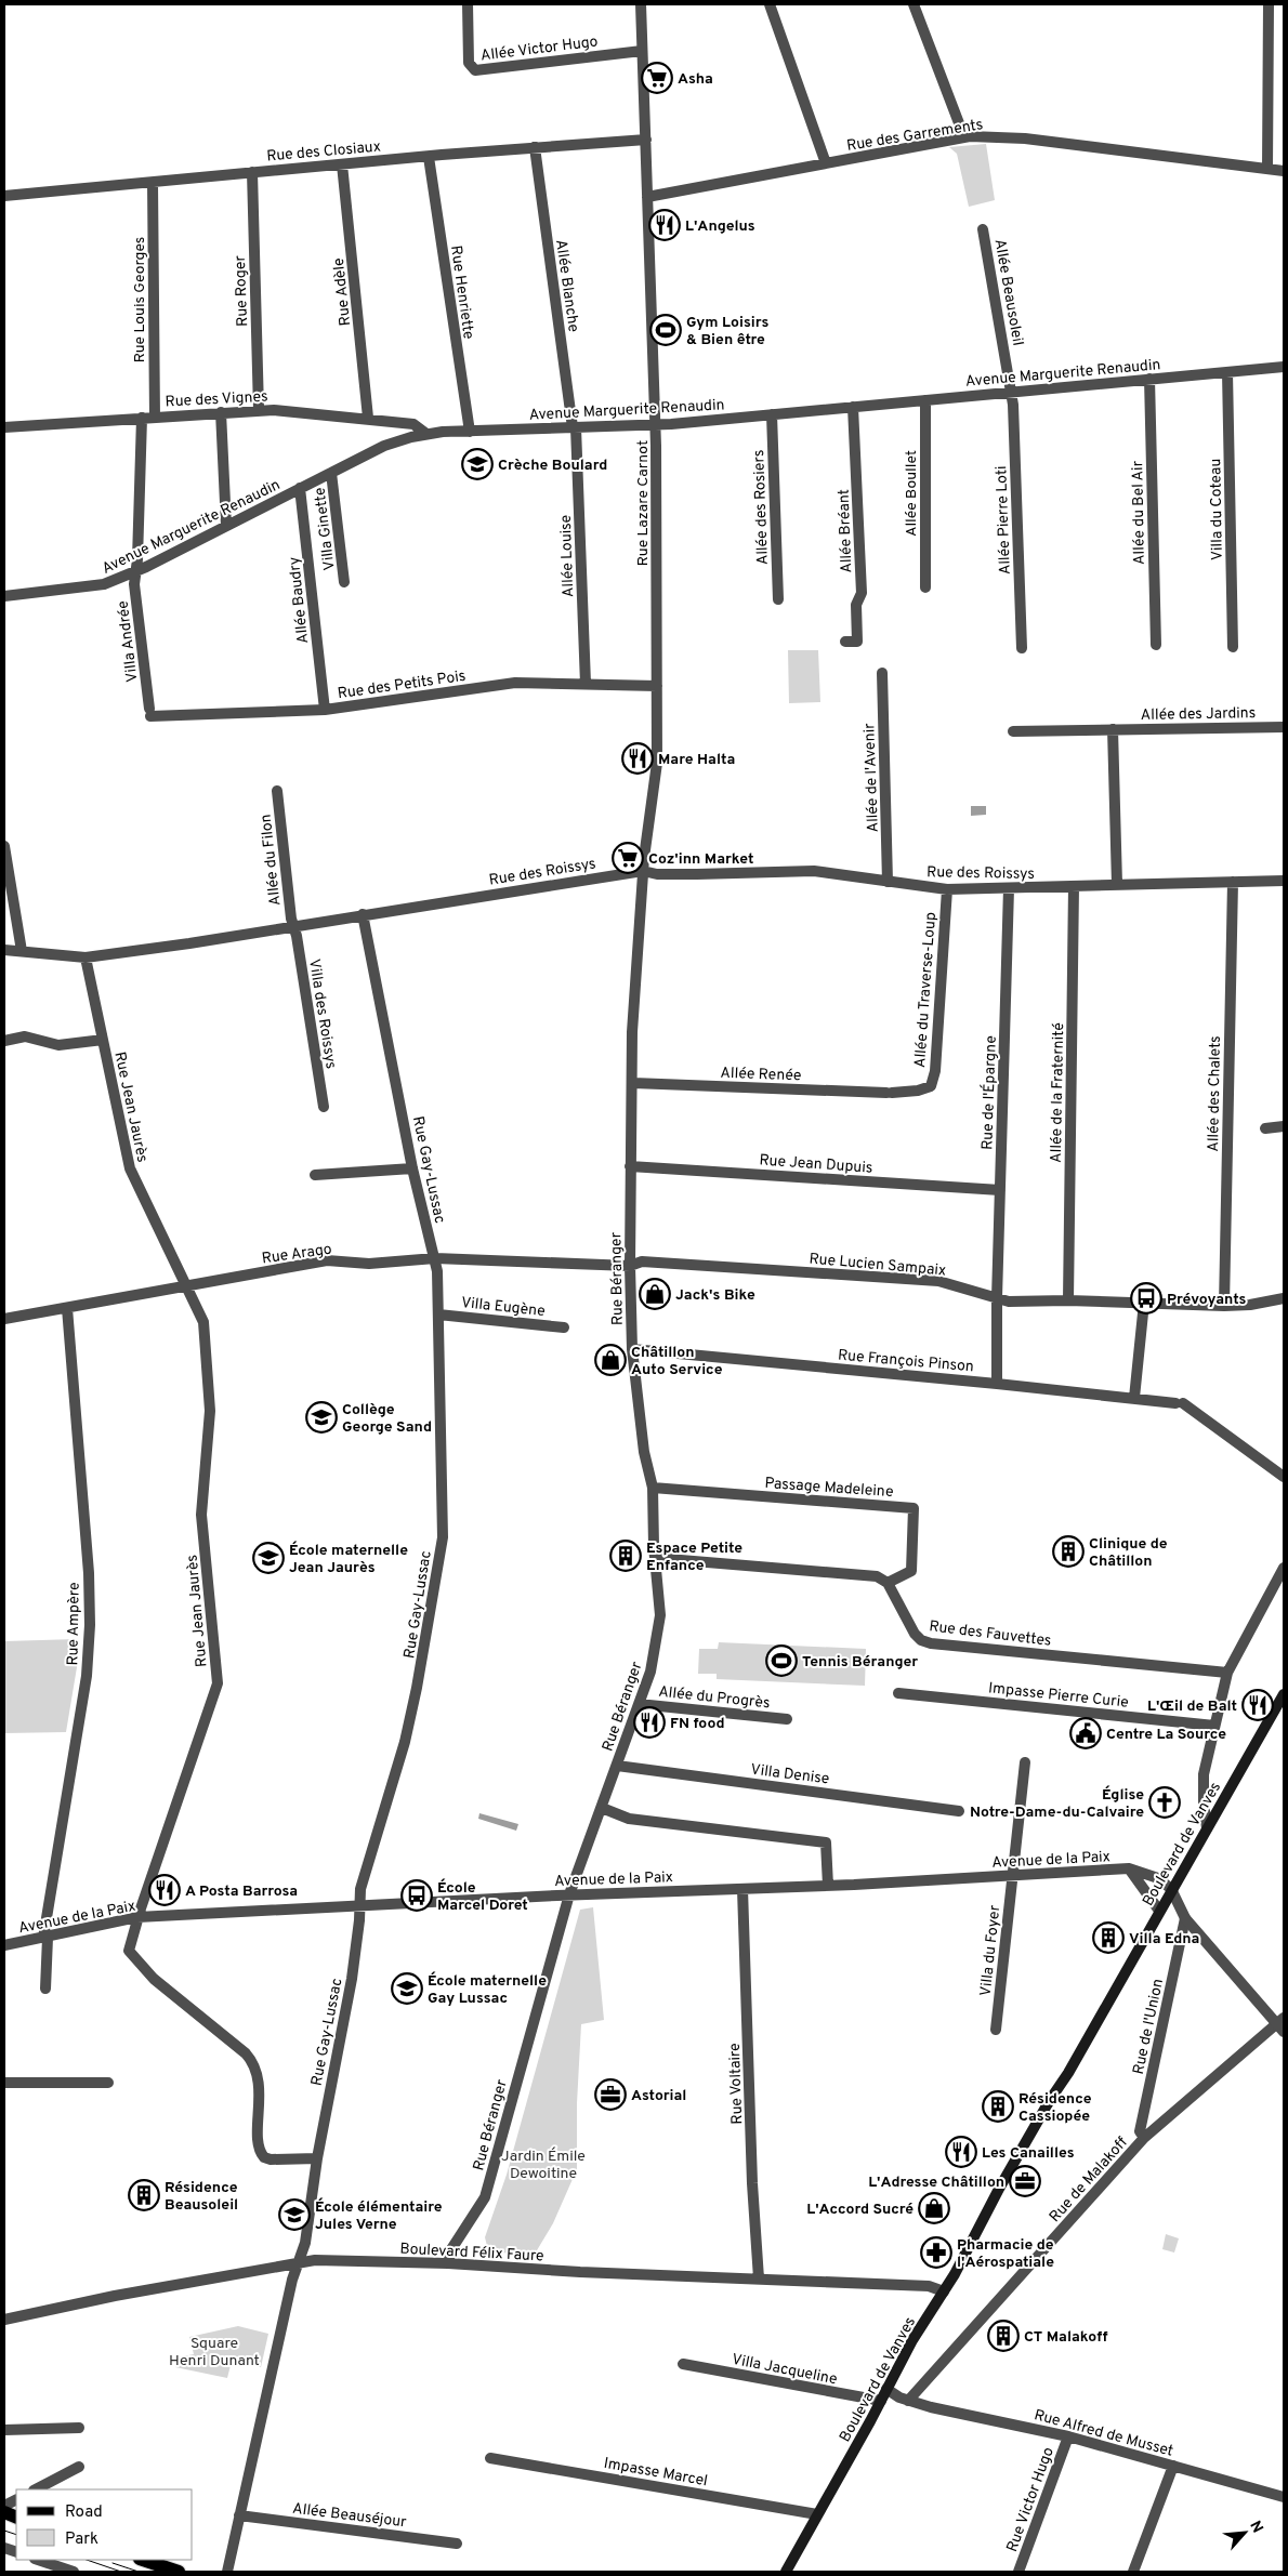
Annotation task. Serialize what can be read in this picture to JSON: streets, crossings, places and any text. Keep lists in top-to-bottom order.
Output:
{
  "streets": {
    "main road": ["Boulevard de Vanves"],
    "street": [
      "Allée Victor Hugo",
      "Rue des Garrements",
      "Rue des Closiaux",
      "Allée Blanche",
      "Rue Roger",
      "Rue Adèle",
      "Rue Henriette",
      "Allée Beausoleil",
      "Rue Louis Georges",
      "Avenue Marguerite Renaudin",
      "Rue des Vignes",
      "Allée Boullet",
      "Rue Lazare Carnot",
      "Allée des Rosiers",
      "Villa du Coteau",
      "Allée du Bel Air",
      "Allée Pierre Loti",
      "Villa Ginette",
      "Allée Bréant",
      "Allée Louise",
      "Allée Baudry",
      "Villa Andrée",
      "Rue des Petits Pois",
      "Allée des Jardins",
      "Allée de l'Avenir",
      "Allée du Filon",
      "Rue des Roissys",
      "Allée du Traverse-Loup",
      "Villa des Roissys",
      "Allée Renée",
      "Rue de l'Épargne",
      "Allée de la Fraternité",
      "Allée des Chalets",
      "Rue Jean Jaurès",
      "Rue Jean Dupuis",
      "Rue Gay-Lussac",
      "Rue Arago",
      "Rue Lucien Sampaix",
      "Rue Béranger",
      "Villa Eugène",
      "Rue François Pinson",
      "Passage Madeleine",
      "Rue Ampère",
      "Rue des Fauvettes",
      "Impasse Pierre Curie",
      "Allée du Progrès",
      "Villa Denise",
      "Avenue de la Paix",
      "Villa du Foyer",
      "Rue de l'Union",
      "Rue Voltaire",
      "Rue de Malakoff",
      "Boulevard Félix Faure",
      "Villa Jacqueline",
      "Rue Alfred de Musset",
      "Impasse Marcel",
      "Rue Victor Hugo",
      "Allée Beauséjour"
    ]
  },
  "crossings": [
    ["Allée Victor Hugo", "Rue Lazare Carnot"],
    ["Rue des Garrements", "Rue Lazare Carnot"],
    ["Rue des Closiaux", "Allée Blanche"],
    ["Rue des Closiaux", "Rue Roger"],
    ["Rue des Closiaux", "Rue Adèle"],
    ["Rue des Closiaux", "Rue Henriette"],
    ["Rue des Closiaux", "Rue Louis Georges"],
    ["Rue des Closiaux", "Rue Lazare Carnot"],
    ["Allée Blanche", "Avenue Marguerite Renaudin"],
    ["Allée Blanche", "Allée Louise"],
    ["Rue Roger", "Rue des Vignes"],
    ["Rue Adèle", "Rue des Vignes"],
    ["Rue Henriette", "Avenue Marguerite Renaudin"],
    ["Allée Beausoleil", "Avenue Marguerite Renaudin"],
    ["Allée Beausoleil", "Allée Pierre Loti"],
    ["Rue Louis Georges", "Rue des Vignes"],
    ["Avenue Marguerite Renaudin", "Rue des Vignes"],
    ["Avenue Marguerite Renaudin", "Allée Boullet"],
    ["Avenue Marguerite Renaudin", "Rue Lazare Carnot"],
    ["Avenue Marguerite Renaudin", "Allée des Rosiers"],
    ["Avenue Marguerite Renaudin", "Villa du Coteau"],
    ["Avenue Marguerite Renaudin", "Allée du Bel Air"],
    ["Avenue Marguerite Renaudin", "Allée Pierre Loti"],
    ["Avenue Marguerite Renaudin", "Villa Ginette"],
    ["Avenue Marguerite Renaudin", "Allée Bréant"],
    ["Avenue Marguerite Renaudin", "Allée Louise"],
    ["Avenue Marguerite Renaudin", "Allée Baudry"],
    ["Avenue Marguerite Renaudin", "Villa Andrée"],
    ["Rue des Vignes", "Villa Andrée"],
    ["Rue Lazare Carnot", "Rue des Petits Pois"],
    ["Rue Lazare Carnot", "Rue des Roissys"],
    ["Rue Lazare Carnot", "Rue Béranger"],
    ["Allée Louise", "Rue des Petits Pois"],
    ["Allée Baudry", "Rue des Petits Pois"],
    ["Villa Andrée", "Rue des Petits Pois"],
    ["Allée de l'Avenir", "Rue des Roissys"],
    ["Allée du Filon", "Rue des Roissys"],
    ["Allée du Filon", "Villa des Roissys"],
    ["Rue des Roissys", "Allée du Traverse-Loup"],
    ["Rue des Roissys", "Villa des Roissys"],
    ["Rue des Roissys", "Rue de l'Épargne"],
    ["Rue des Roissys", "Allée de la Fraternité"],
    ["Rue des Roissys", "Allée des Chalets"],
    ["Rue des Roissys", "Rue Jean Jaurès"],
    ["Rue des Roissys", "Rue Gay-Lussac"],
    ["Rue des Roissys", "Rue Béranger"],
    ["Allée du Traverse-Loup", "Allée Renée"],
    ["Allée Renée", "Rue Béranger"],
    ["Rue de l'Épargne", "Rue Jean Dupuis"],
    ["Rue de l'Épargne", "Rue Lucien Sampaix"],
    ["Rue de l'Épargne", "Rue François Pinson"],
    ["Allée de la Fraternité", "Rue Lucien Sampaix"],
    ["Allée des Chalets", "Rue Lucien Sampaix"],
    ["Rue Jean Jaurès", "Rue Gay-Lussac"],
    ["Rue Jean Jaurès", "Rue Arago"],
    ["Rue Jean Jaurès", "Avenue de la Paix"],
    ["Rue Jean Dupuis", "Rue Béranger"],
    ["Rue Gay-Lussac", "Rue Arago"],
    ["Rue Gay-Lussac", "Villa Eugène"],
    ["Rue Gay-Lussac", "Avenue de la Paix"],
    ["Rue Gay-Lussac", "Boulevard Félix Faure"],
    ["Rue Gay-Lussac", "Allée Beauséjour"],
    ["Rue Arago", "Rue Lucien Sampaix"],
    ["Rue Arago", "Rue Béranger"],
    ["Rue Arago", "Rue Ampère"],
    ["Rue Lucien Sampaix", "Rue Béranger"],
    ["Rue Béranger", "Rue François Pinson"],
    ["Rue Béranger", "Passage Madeleine"],
    ["Rue Béranger", "Allée du Progrès"],
    ["Rue Béranger", "Villa Denise"],
    ["Rue Béranger", "Avenue de la Paix"],
    ["Rue Béranger", "Boulevard Félix Faure"],
    ["Passage Madeleine", "Rue des Fauvettes"],
    ["Rue Ampère", "Avenue de la Paix"],
    ["Boulevard de Vanves", "Avenue de la Paix"],
    ["Boulevard de Vanves", "Boulevard Félix Faure"],
    ["Boulevard de Vanves", "Villa Jacqueline"],
    ["Boulevard de Vanves", "Impasse Marcel"],
    ["Avenue de la Paix", "Villa du Foyer"],
    ["Avenue de la Paix", "Rue Voltaire"],
    ["Rue de l'Union", "Rue de Malakoff"],
    ["Rue Voltaire", "Boulevard Félix Faure"],
    ["Rue de Malakoff", "Rue Alfred de Musset"],
    ["Rue Alfred de Musset", "Rue Victor Hugo"]
  ],
  "parks": ["Jardin Émile Dewoitine", "Square Henri Dunant"],
  "places": {
    "supermarket": ["Asha", "Coz'inn Market"],
    "restaurant": [
      "L'Angelus",
      "Mare Halta",
      "L'Œil de Balt",
      "FN food",
      "A Posta Barrosa",
      "Les Canailles"
    ],
    "sports": ["Gym Loisirs & Bien être", "Tennis Béranger"],
    "school or university": [
      "Crèche Boulard",
      "Collège George Sand",
      "École maternelle Jean Jaurès",
      "École maternelle Gay Lussac",
      "École élémentaire Jules Verne"
    ],
    "shop": ["Jack's Bike", "Châtillon Auto Service", "L'Accord Sucré"],
    "bus stop": ["Prévoyants", "École Marcel Doret"],
    "building": [
      "Clinique de Châtillon",
      "Espace Petite Enfance",
      "Villa Edna",
      "Résidence Cassiopée",
      "Résidence Beausoleil",
      "CT Malakoff"
    ],
    "public building": ["Centre La Source"],
    "church": ["Église Notre-Dame-du-Calvaire"],
    "office": ["Astorial", "L'Adresse Châtillon"],
    "pharmacy": ["Pharmacie de l'Aérospatiale"]
  },
  "legend": ["Road", "Park"],
  "north": "top right"
}
